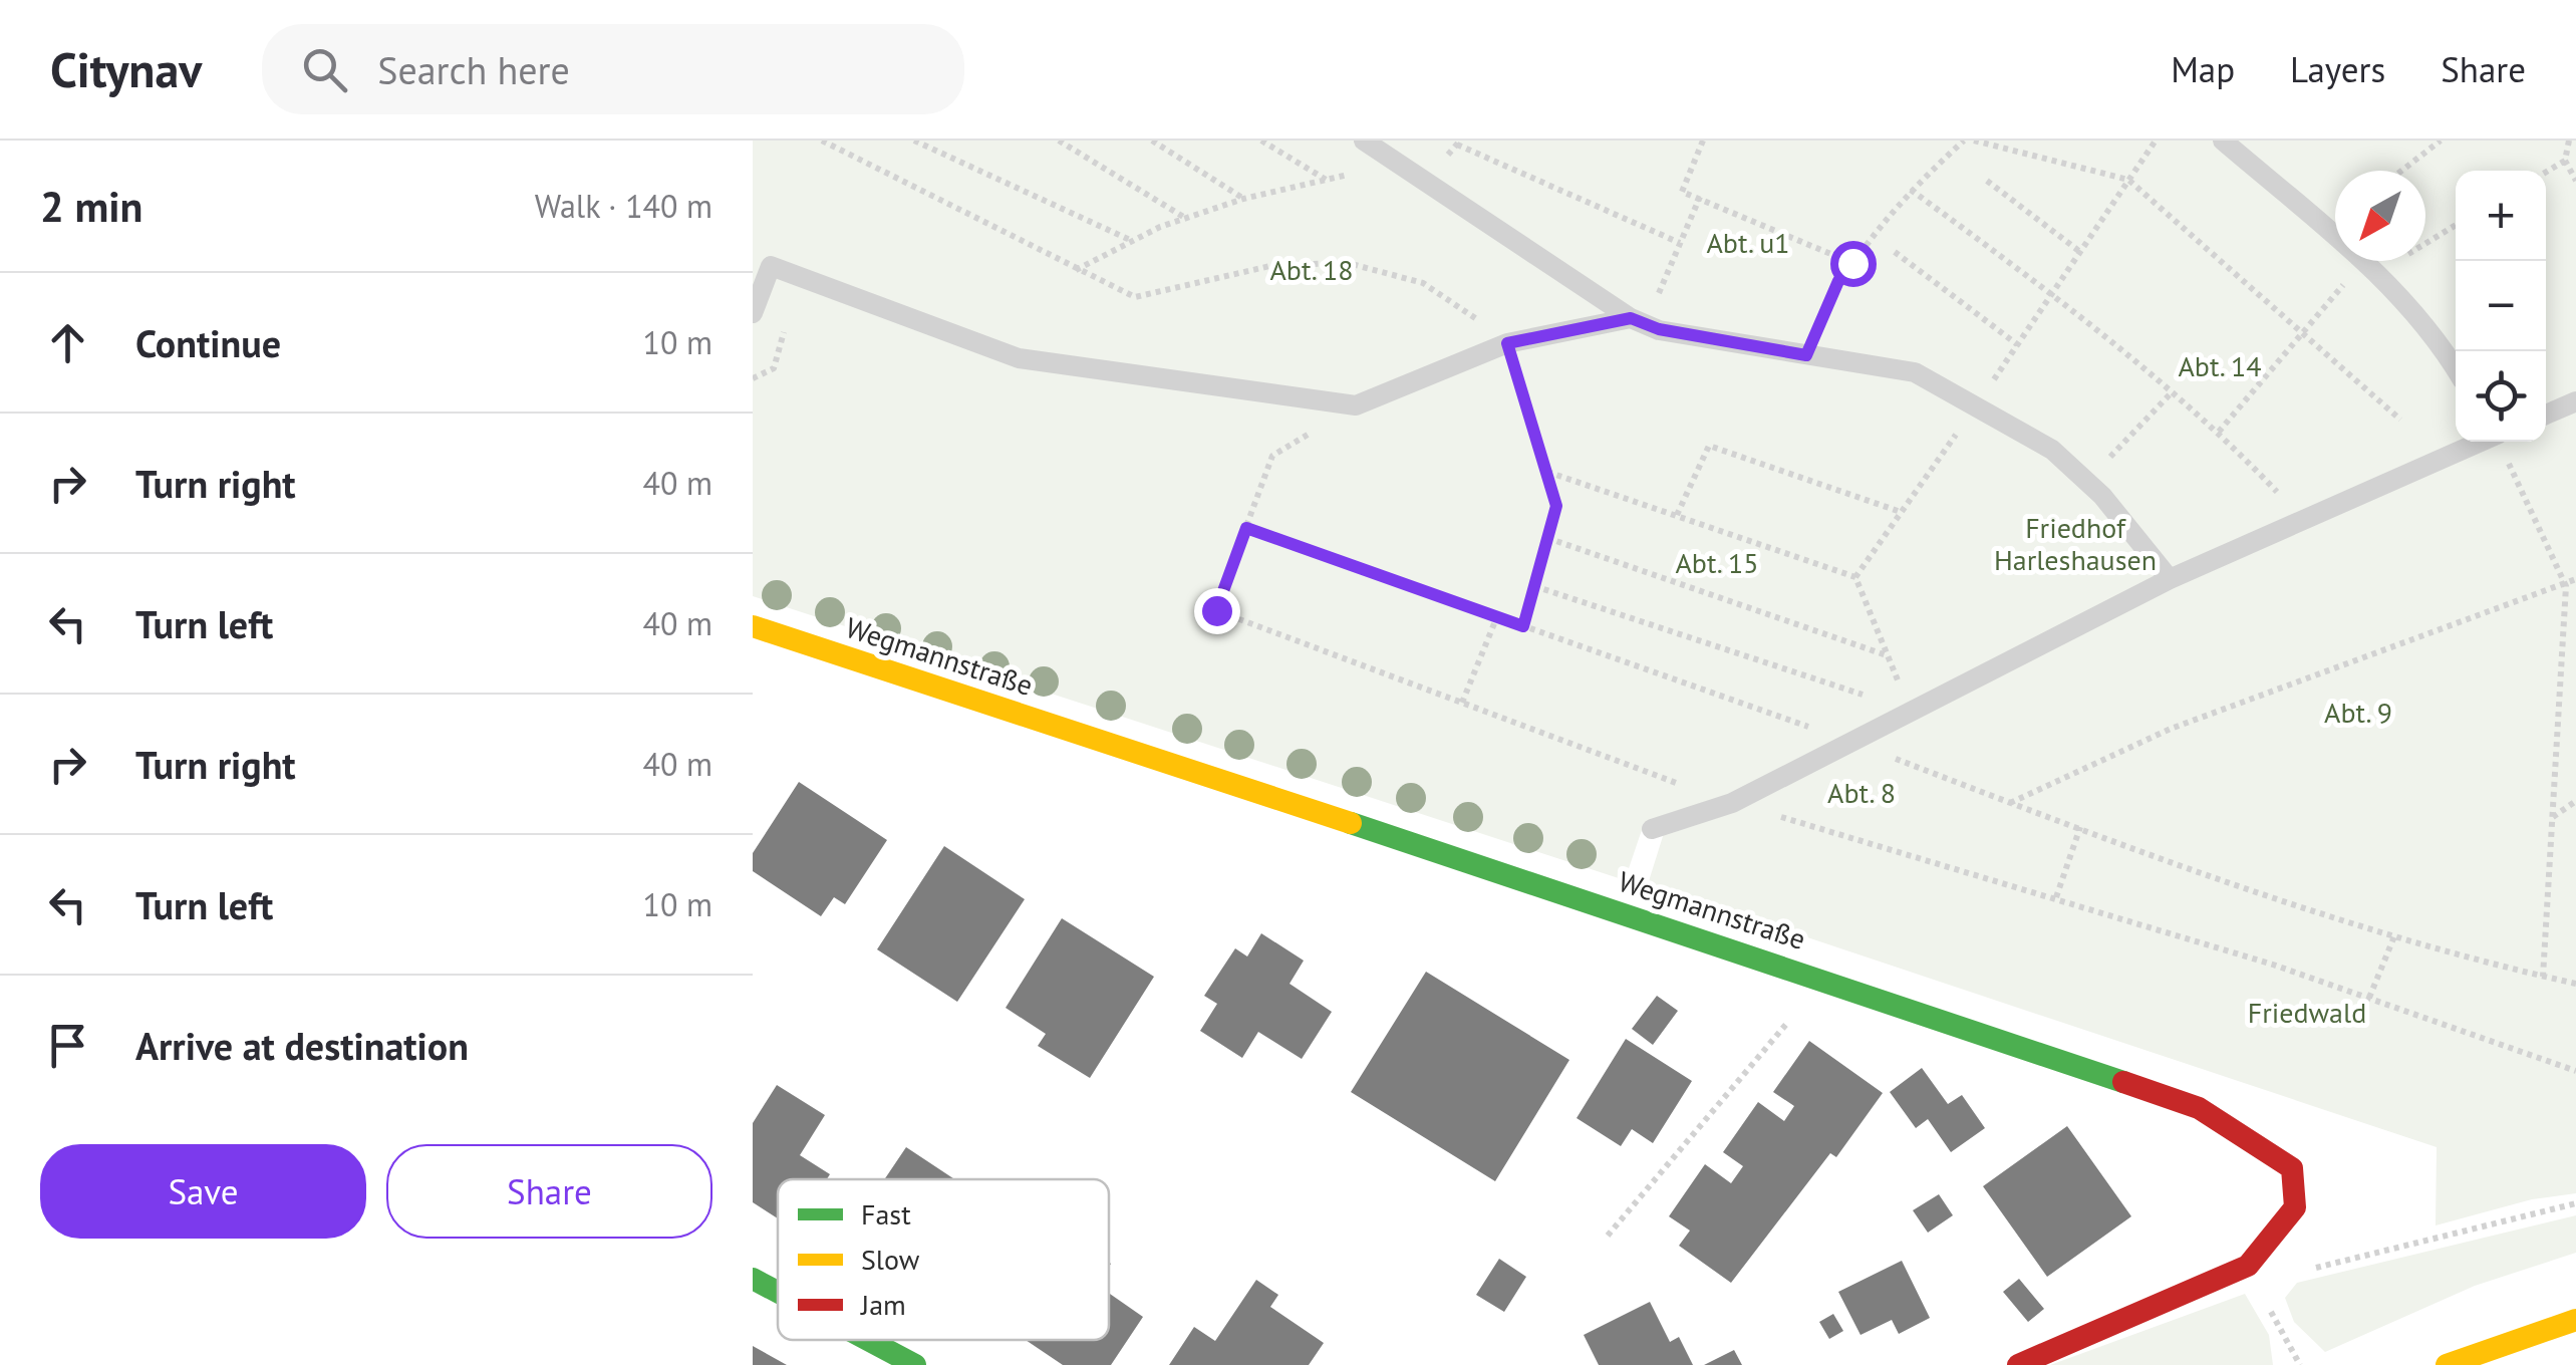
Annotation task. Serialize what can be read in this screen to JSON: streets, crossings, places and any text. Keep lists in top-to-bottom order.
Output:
{
  "streets": {
    "street": ["Wegmannstraße"]
  },
  "parks": [
    "Abt. u1",
    "Abt. 18",
    "Abt. 14",
    "Friedhof Harleshausen",
    "Abt. 15",
    "Abt. 9",
    "Abt. 8",
    "Friedwald"
  ],
  "legend": ["Fast", "Slow", "Jam"],
  "north": "bottom left",
  "page": {
    "header": "Citynav",
    "search": "Search here",
    "nav": ["Map", "Layers", "Share"],
    "heading": ["2 min", "Walk · 140 m"],
    "map_buttons": ["+", "−"],
    "list": [
      ["Continue", "10 m"],
      ["Turn right", "40 m"],
      ["Turn left", "40 m"],
      ["Turn right", "40 m"],
      ["Turn left", "10 m"],
      "Arrive at destination"
    ],
    "buttons": ["Save", "Share"]
  }
}
